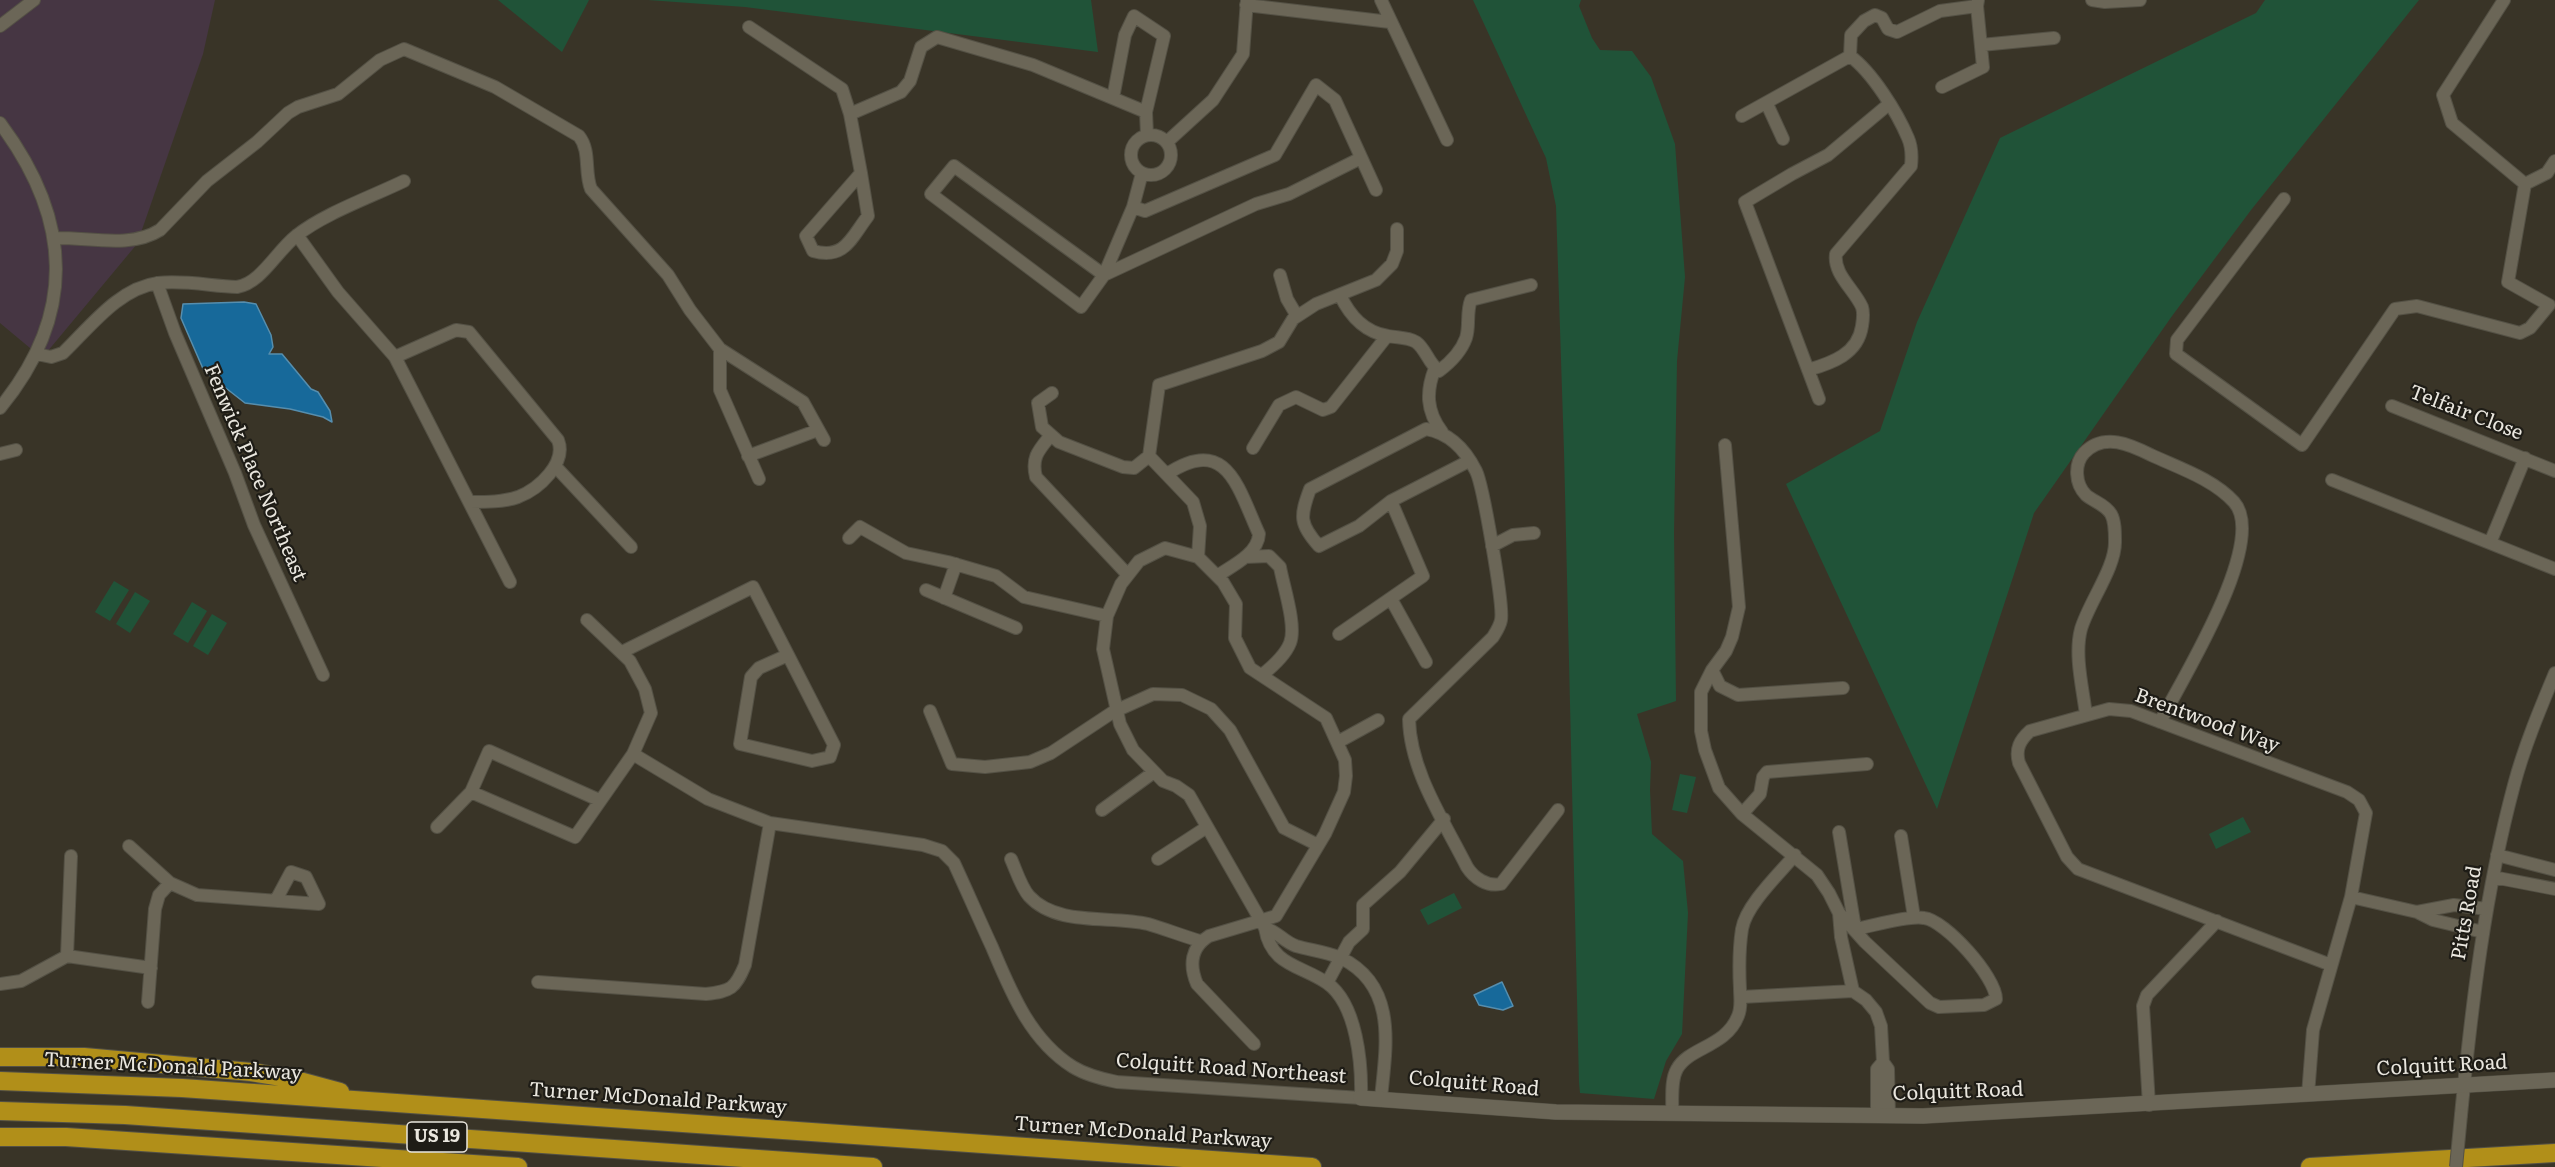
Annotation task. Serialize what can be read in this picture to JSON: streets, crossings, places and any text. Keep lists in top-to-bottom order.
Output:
{
  "streets": {
    "highway": ["Turner McDonald Parkway", "US 19"],
    "street": [
      "Telfair Close",
      "Fenwick Place Northeast",
      "Brentwood Way",
      "Pitts Road",
      "Colquitt Road",
      "Colquitt Road Northeast"
    ]
  },
  "crossings": [
    ["Brentwood Way", "Colquitt Road"],
    ["Pitts Road", "Colquitt Road"],
    ["Colquitt Road", "Colquitt Road Northeast"]
  ]
}
